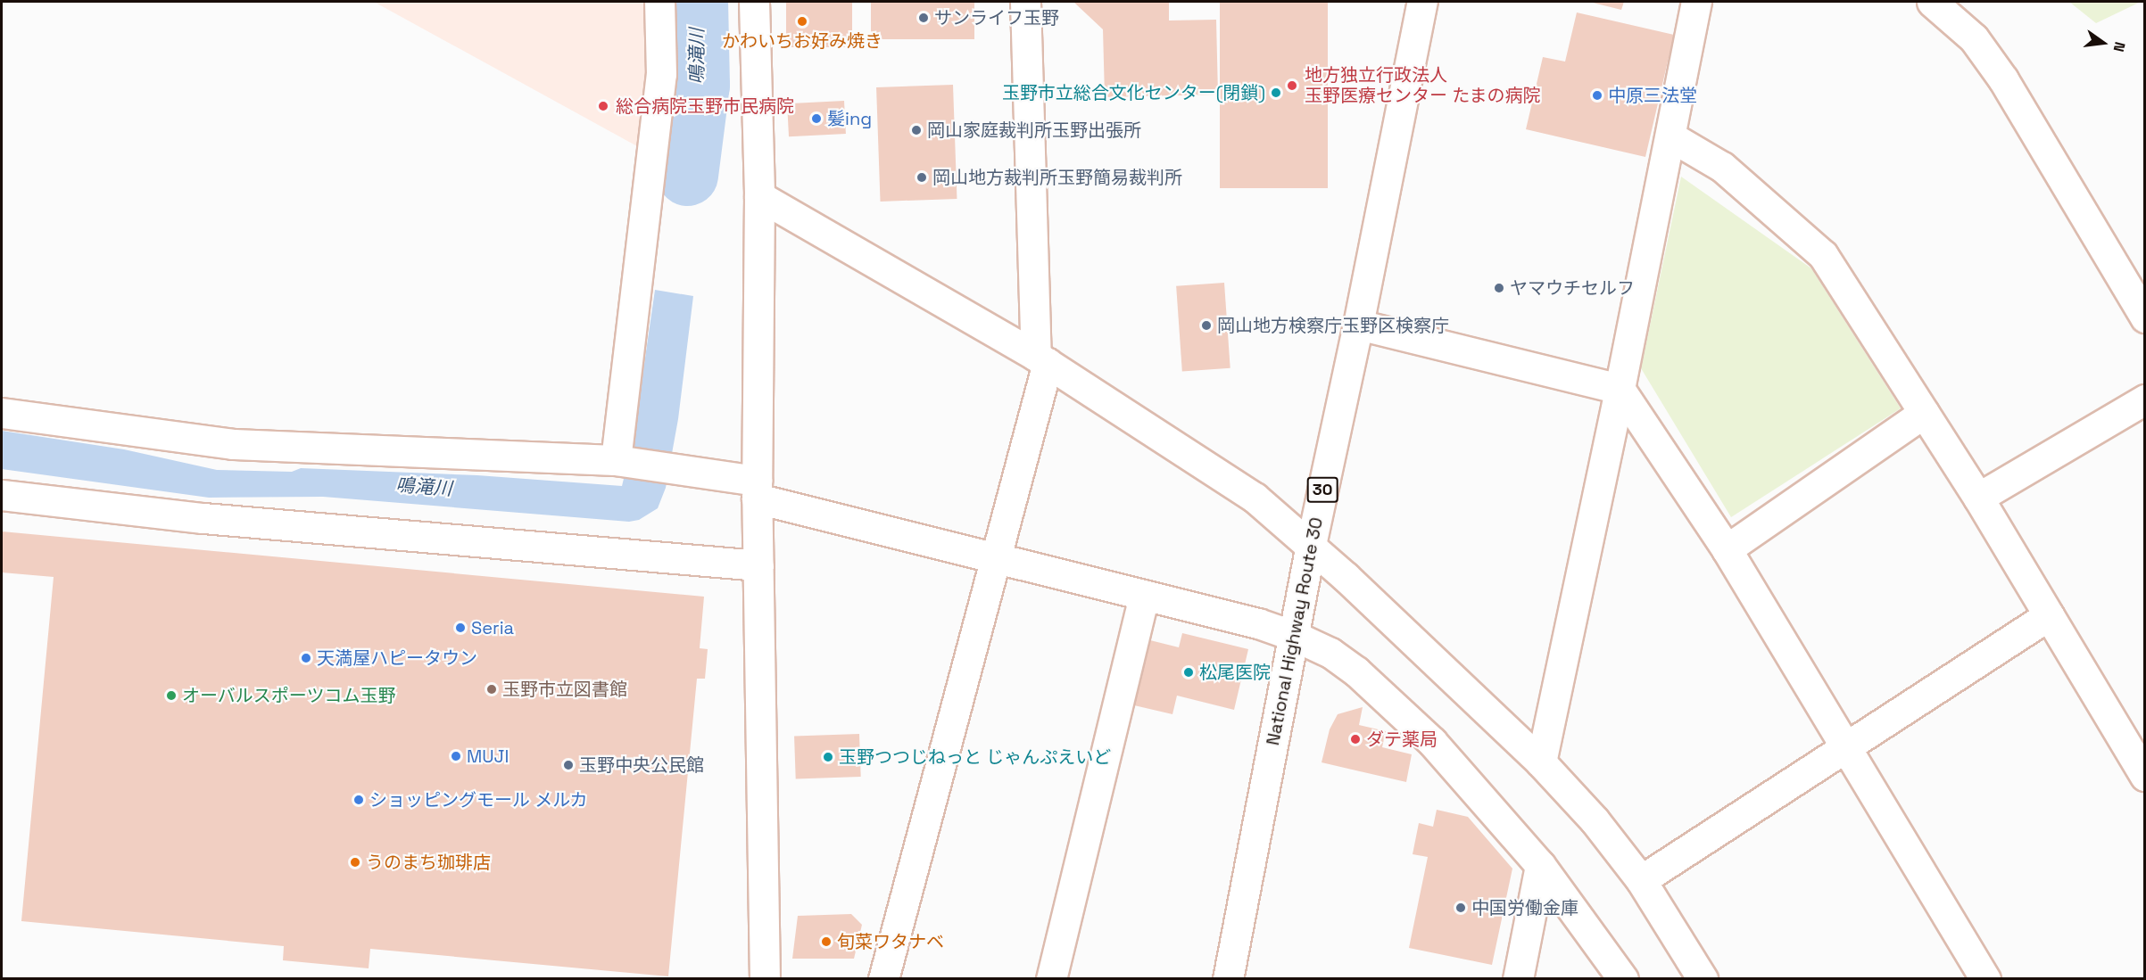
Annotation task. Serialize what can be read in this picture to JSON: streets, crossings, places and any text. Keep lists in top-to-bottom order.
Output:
{
  "streets": {
    "main road": ["30", "National Highway Route 30"]
  },
  "water": ["鳴滝川"],
  "places": [
    "サンライフ玉野",
    "かわいちお好み焼き",
    "地方独立行政法人 玉野医療センター たまの病院",
    "玉野市立総合文化センター(閉鎖)",
    "中原三法堂",
    "総合病院玉野市民病院",
    "髪ing",
    "岡山家庭裁判所玉野出張所",
    "岡山地方裁判所玉野簡易裁判所",
    "ヤマウチセルフ",
    "岡山地方検察庁玉野区検察庁",
    "Seria",
    "天満屋ハピータウン",
    "松尾医院",
    "玉野市立図書館",
    "オーバルスポーツコム玉野",
    "ダテ薬局",
    "MUJI",
    "玉野つつじねっと じゃんぷえいど",
    "玉野中央公民館",
    "ショッピングモール メルカ",
    "うのまち珈琲店",
    "中国労働金庫",
    "旬菜ワタナベ"
  ],
  "north": "right"
}
